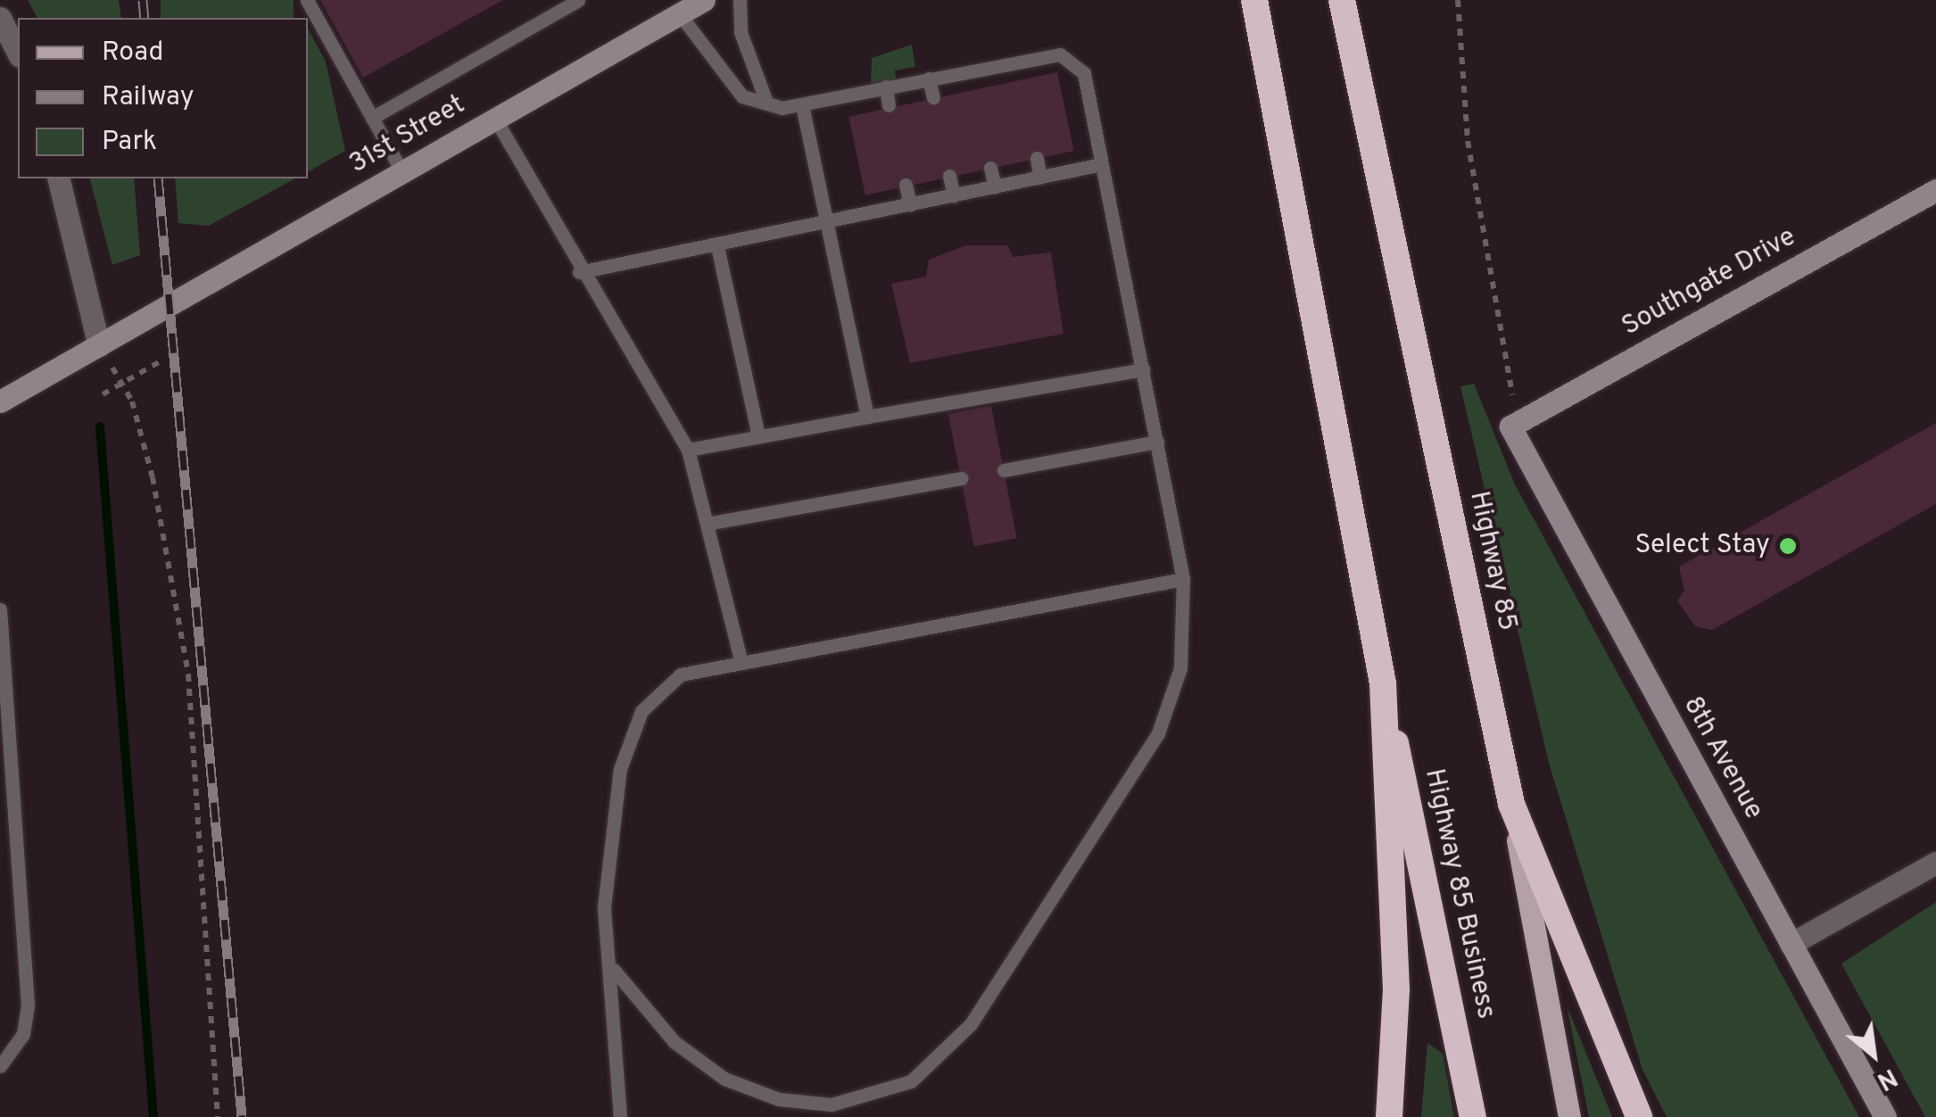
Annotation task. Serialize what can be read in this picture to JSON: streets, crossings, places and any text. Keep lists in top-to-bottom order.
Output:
{
  "streets": {
    "highway": ["Highway 85", "Highway 85 Business"],
    "street": ["31st Street", "Southgate Drive", "8th Avenue"]
  },
  "crossings": [
    ["Southgate Drive", "8th Avenue"]
  ],
  "places": ["Select Stay"],
  "legend": ["Road", "Railway", "Park"],
  "north": "bottom right"
}
